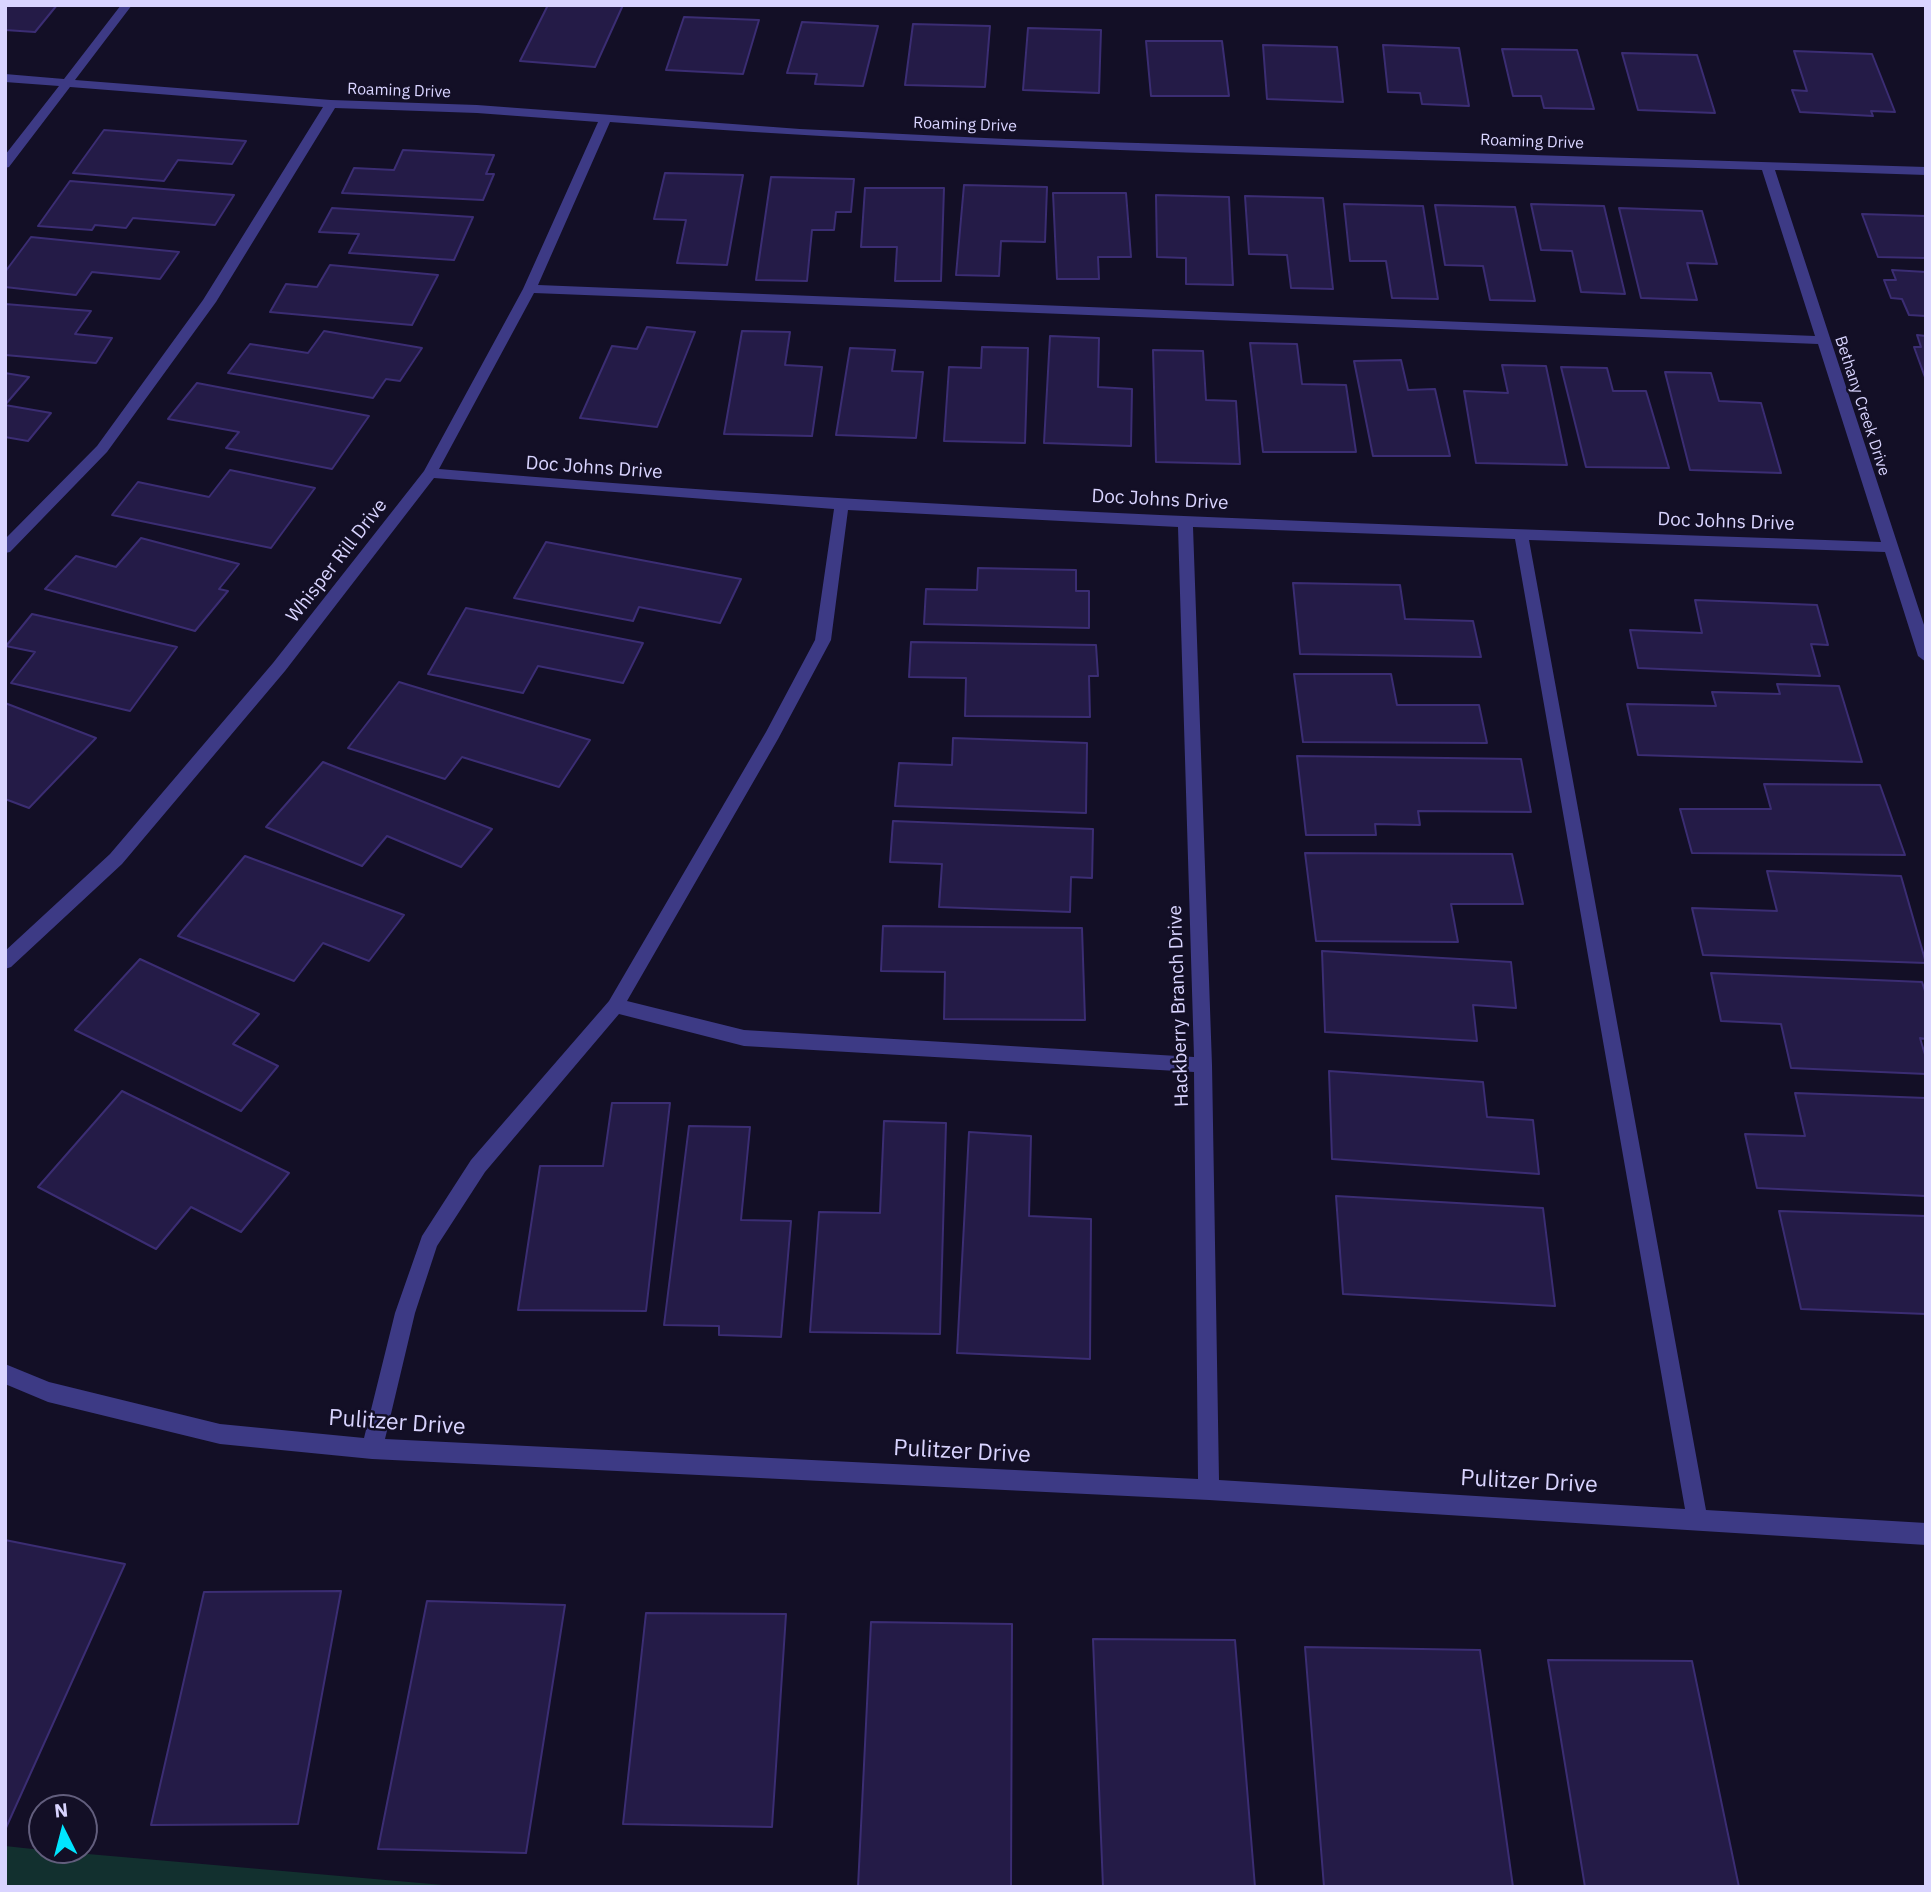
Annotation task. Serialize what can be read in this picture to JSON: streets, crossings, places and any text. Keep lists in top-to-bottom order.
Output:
{
  "streets": {
    "street": [
      "Roaming Drive",
      "Bethany Creek Drive",
      "Doc Johns Drive",
      "Whisper Rill Drive",
      "Hackberry Branch Drive",
      "Pulitzer Drive"
    ]
  },
  "crossings": [
    ["Roaming Drive", "Bethany Creek Drive"],
    ["Roaming Drive", "Whisper Rill Drive"],
    ["Bethany Creek Drive", "Doc Johns Drive"],
    ["Doc Johns Drive", "Whisper Rill Drive"],
    ["Doc Johns Drive", "Hackberry Branch Drive"],
    ["Hackberry Branch Drive", "Pulitzer Drive"]
  ],
  "north": "top"
}
